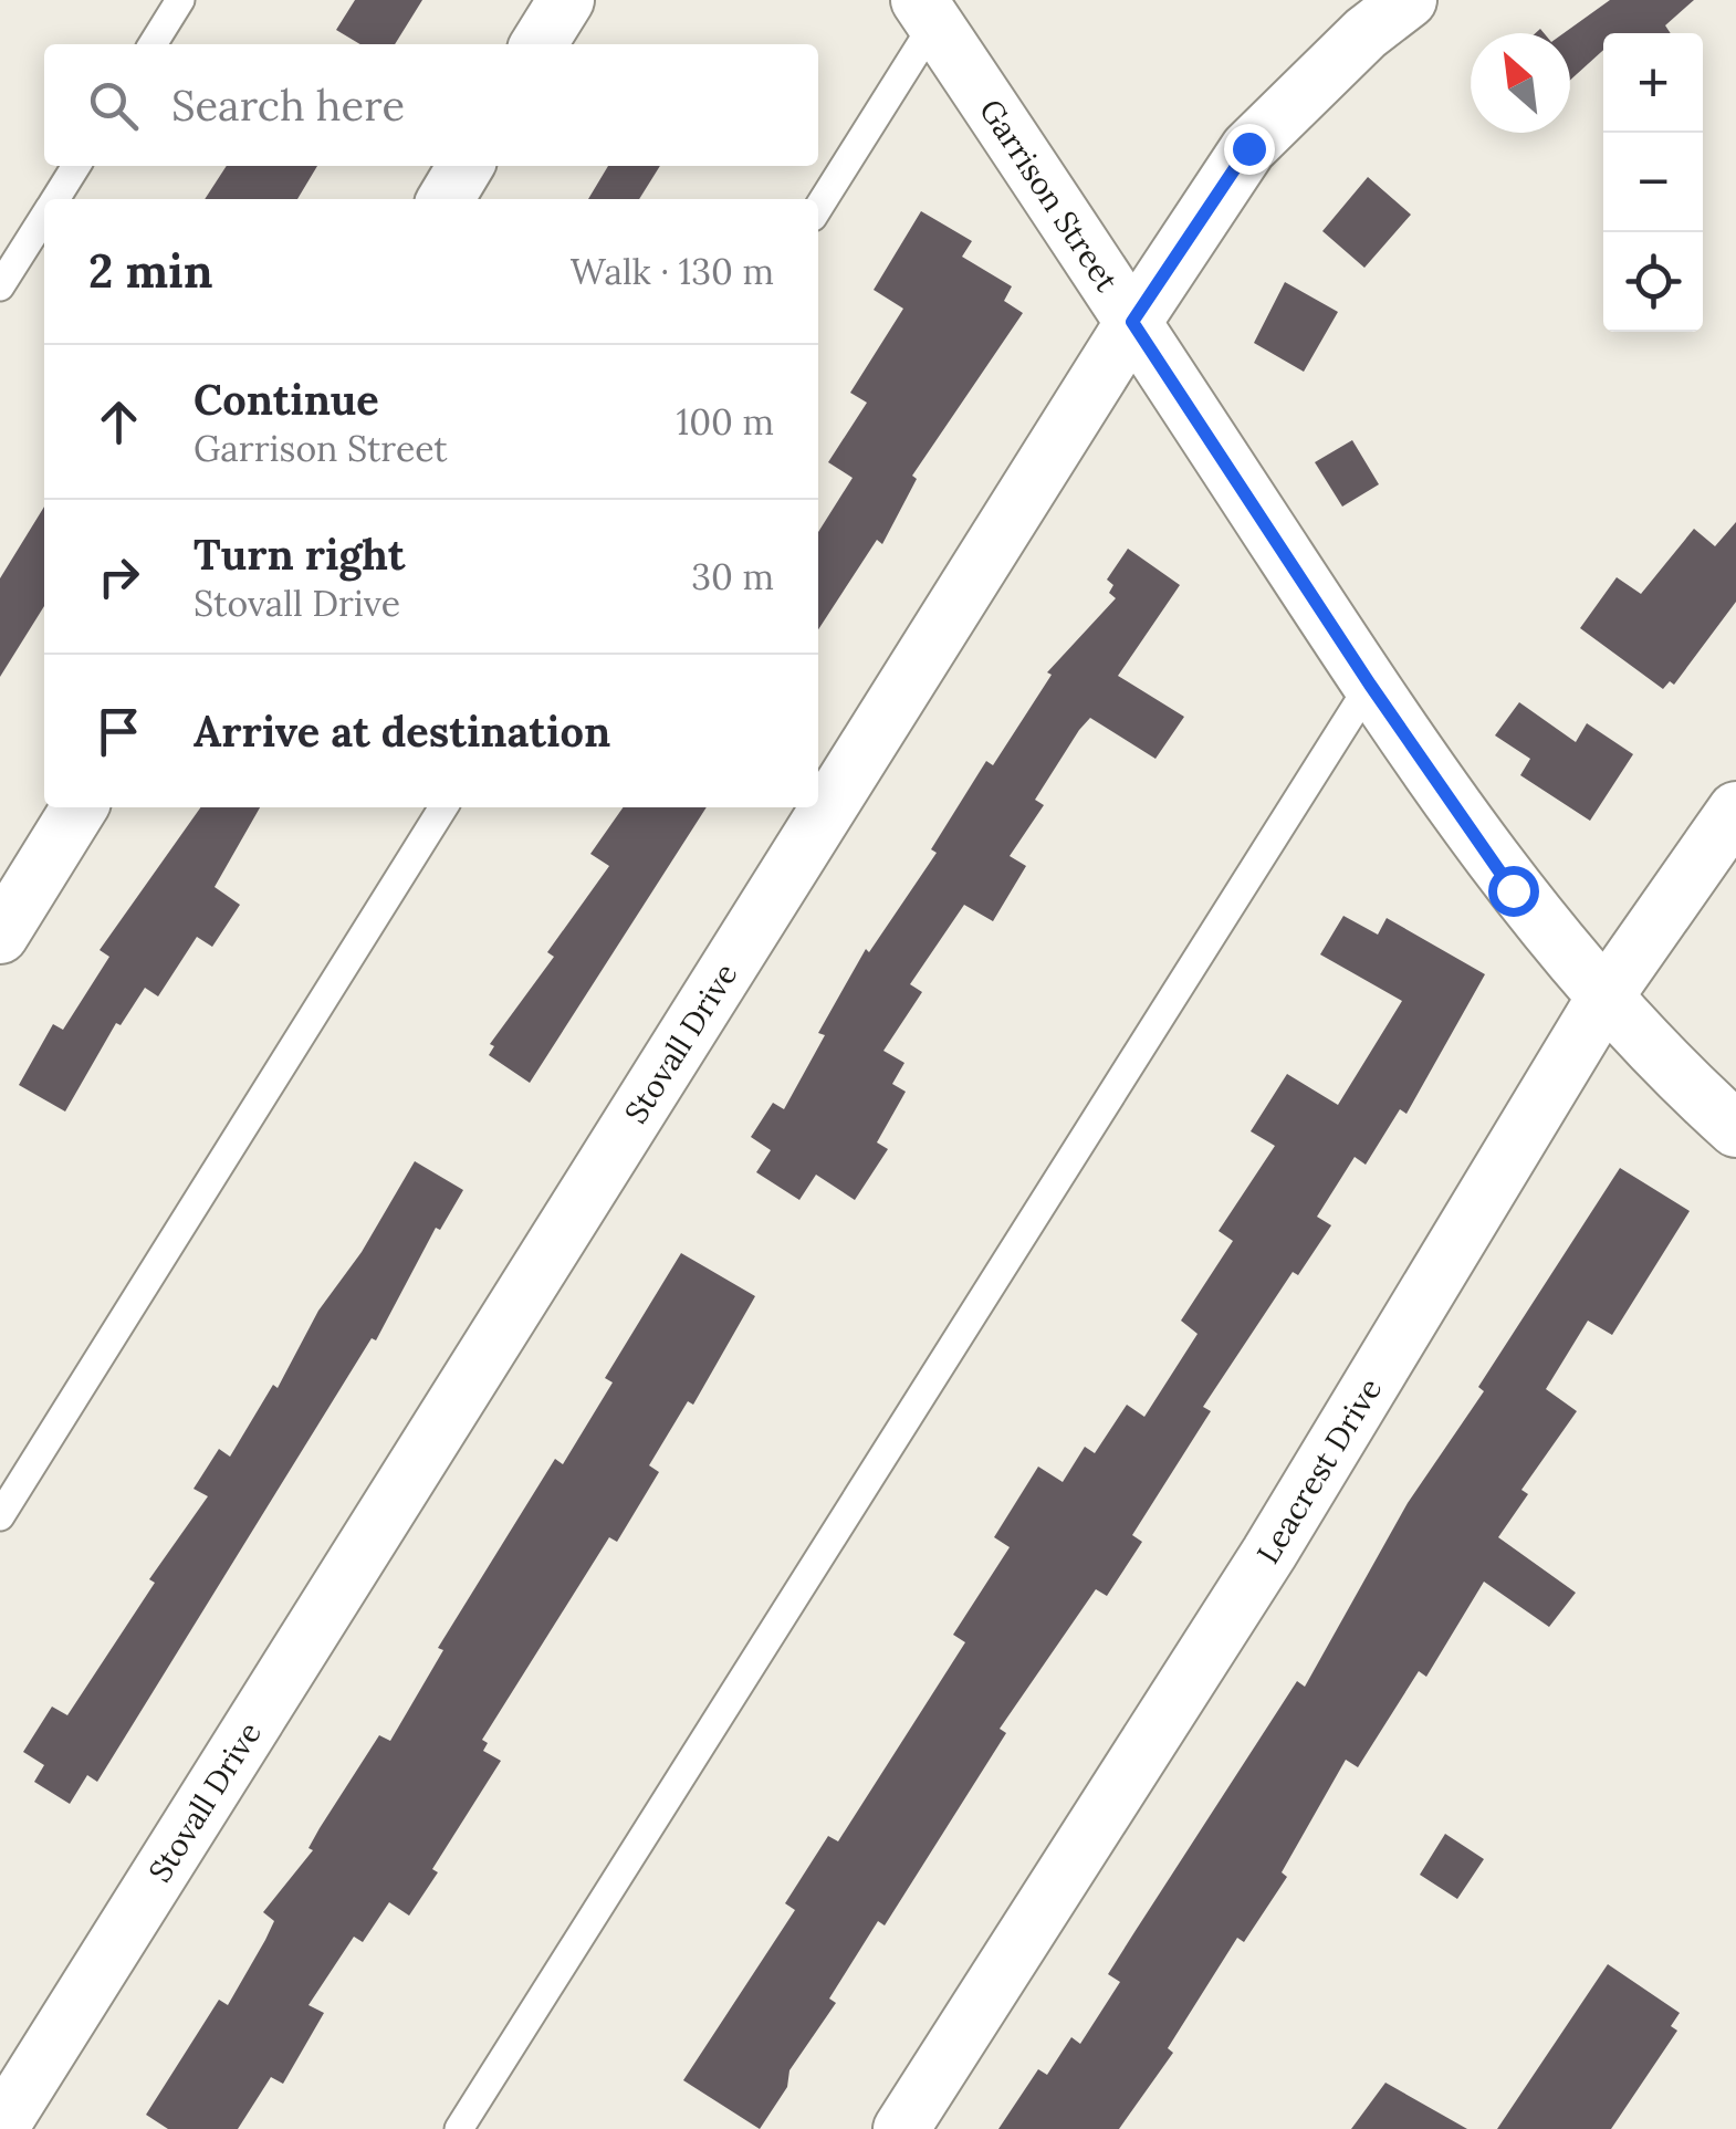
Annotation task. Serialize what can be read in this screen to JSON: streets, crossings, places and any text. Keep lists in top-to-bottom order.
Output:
{
  "streets": {
    "street": ["Garrison Street", "Stovall Drive", "Leacrest Drive"]
  },
  "crossings": [
    ["Garrison Street", "Stovall Drive"],
    ["Garrison Street", "Leacrest Drive"]
  ],
  "north": "top left",
  "page": {
    "map_buttons": ["+", "−"],
    "search": "Search here",
    "heading": ["2 min", "Walk · 130 m"],
    "list": [
      ["Continue", "Garrison Street", "100 m"],
      ["Turn right", "Stovall Drive", "30 m"],
      "Arrive at destination"
    ]
  }
}
